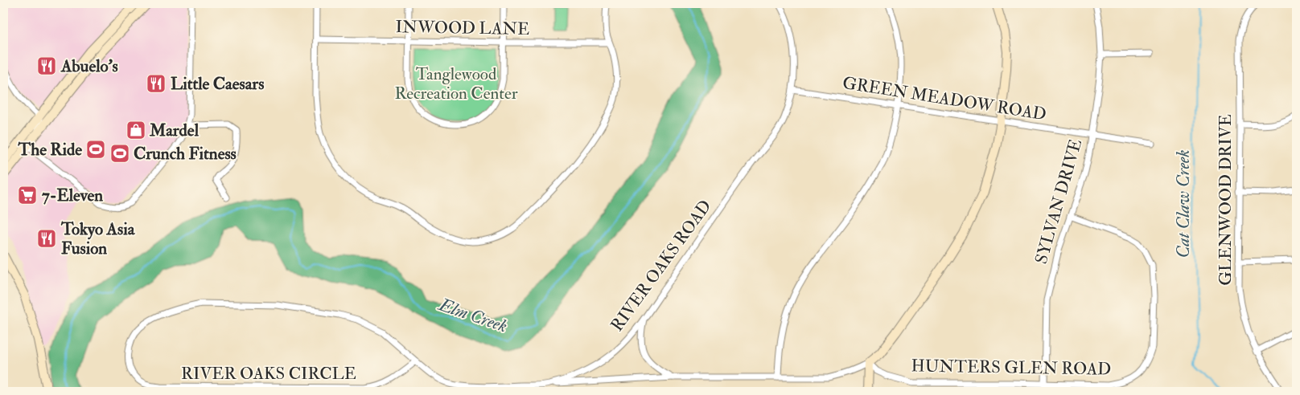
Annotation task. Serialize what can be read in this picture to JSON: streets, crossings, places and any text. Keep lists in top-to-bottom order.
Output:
{
  "streets": {
    "street": [
      "INWOOD LANE",
      "GREEN MEADOW ROAD",
      "GLENWOOD DRIVE",
      "SYLVAN DRIVE",
      "RIVER OAKS ROAD",
      "HUNTERS GLEN ROAD",
      "RIVER OAKS CIRCLE"
    ]
  },
  "crossings": [
    ["GREEN MEADOW ROAD", "SYLVAN DRIVE"],
    ["GREEN MEADOW ROAD", "RIVER OAKS ROAD"],
    ["SYLVAN DRIVE", "HUNTERS GLEN ROAD"],
    ["RIVER OAKS ROAD", "RIVER OAKS CIRCLE"]
  ],
  "water": ["Cat Claw Creek", "Elm Creek"],
  "parks": ["Tanglewood Recreation Center"],
  "places": {
    "restaurant": ["Abuelo's", "Little Caesars", "Tokyo Asia Fusion"],
    "shop": ["Mardel"],
    "sports": ["The Ride", "Crunch Fitness"],
    "supermarket": ["7-Eleven"]
  }
}
